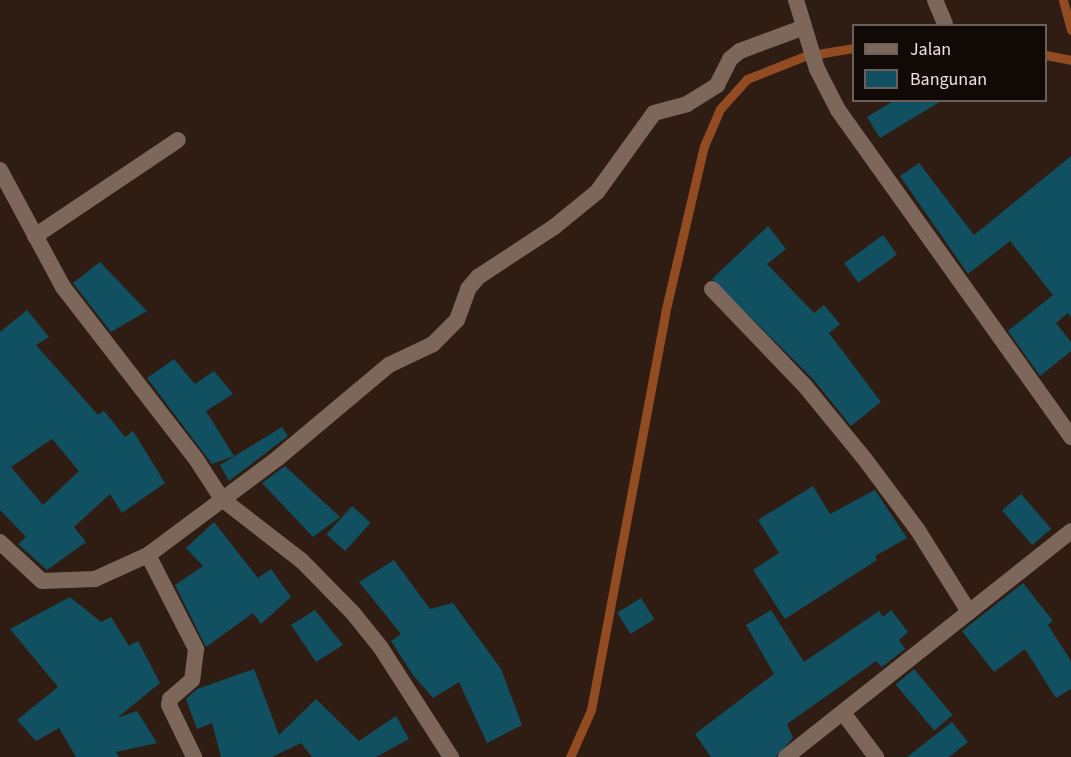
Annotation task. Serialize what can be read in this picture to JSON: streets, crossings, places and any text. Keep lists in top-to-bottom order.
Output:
{
  "legend": ["Jalan", "Bangunan"]
}
